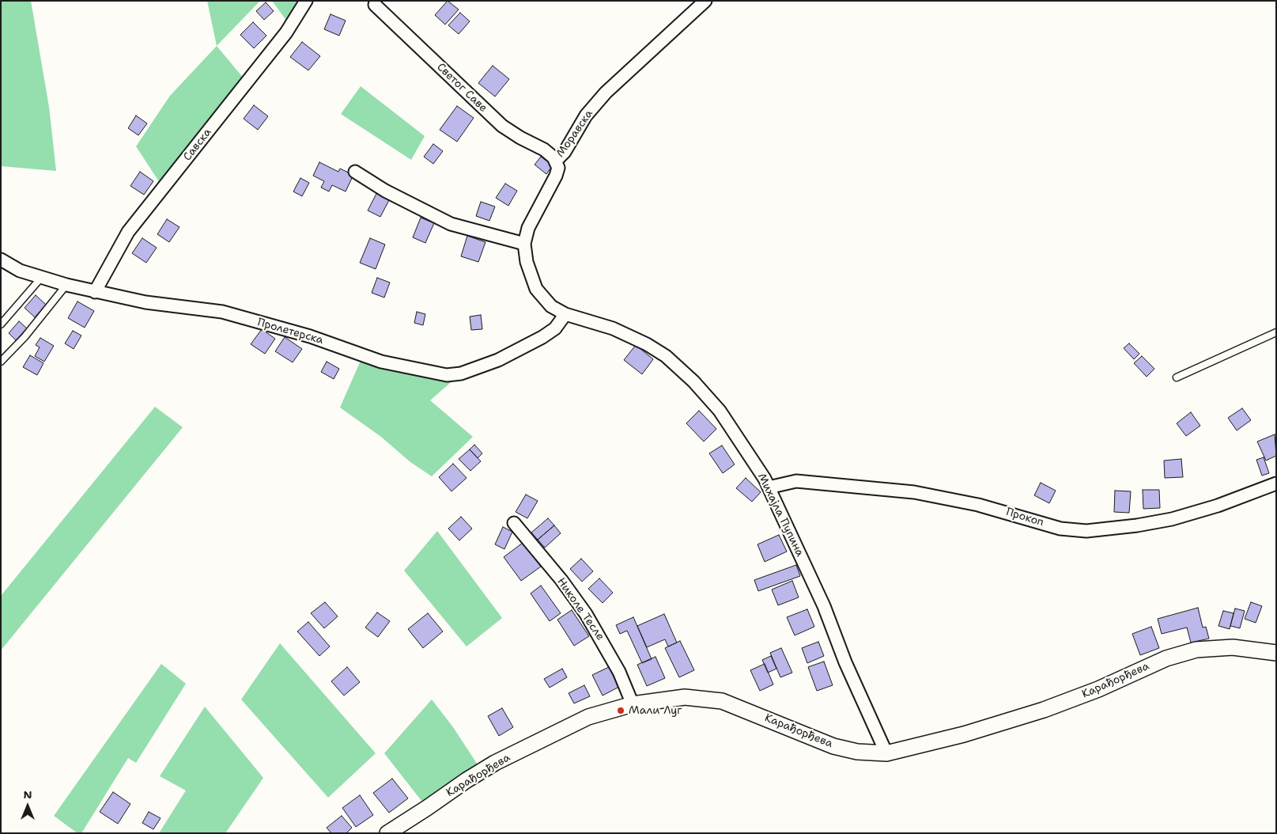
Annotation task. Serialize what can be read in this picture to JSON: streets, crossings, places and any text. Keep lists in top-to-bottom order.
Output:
{
  "streets": {
    "street": [
      "Светог Саве",
      "Моравска",
      "Савска",
      "Пролетерска",
      "Михајла Пупина",
      "Прокоп",
      "Николе Тесле",
      "Карађорђева"
    ]
  },
  "crossings": [
    ["Светог Саве", "Моравска"],
    ["Моравска", "Пролетерска"],
    ["Моравска", "Михајла Пупина"],
    ["Савска", "Пролетерска"],
    ["Пролетерска", "Михајла Пупина"],
    ["Михајла Пупина", "Прокоп"],
    ["Михајла Пупина", "Карађорђева"],
    ["Николе Тесле", "Карађорђева"]
  ],
  "places": ["Мали Луг"],
  "north": "top"
}
